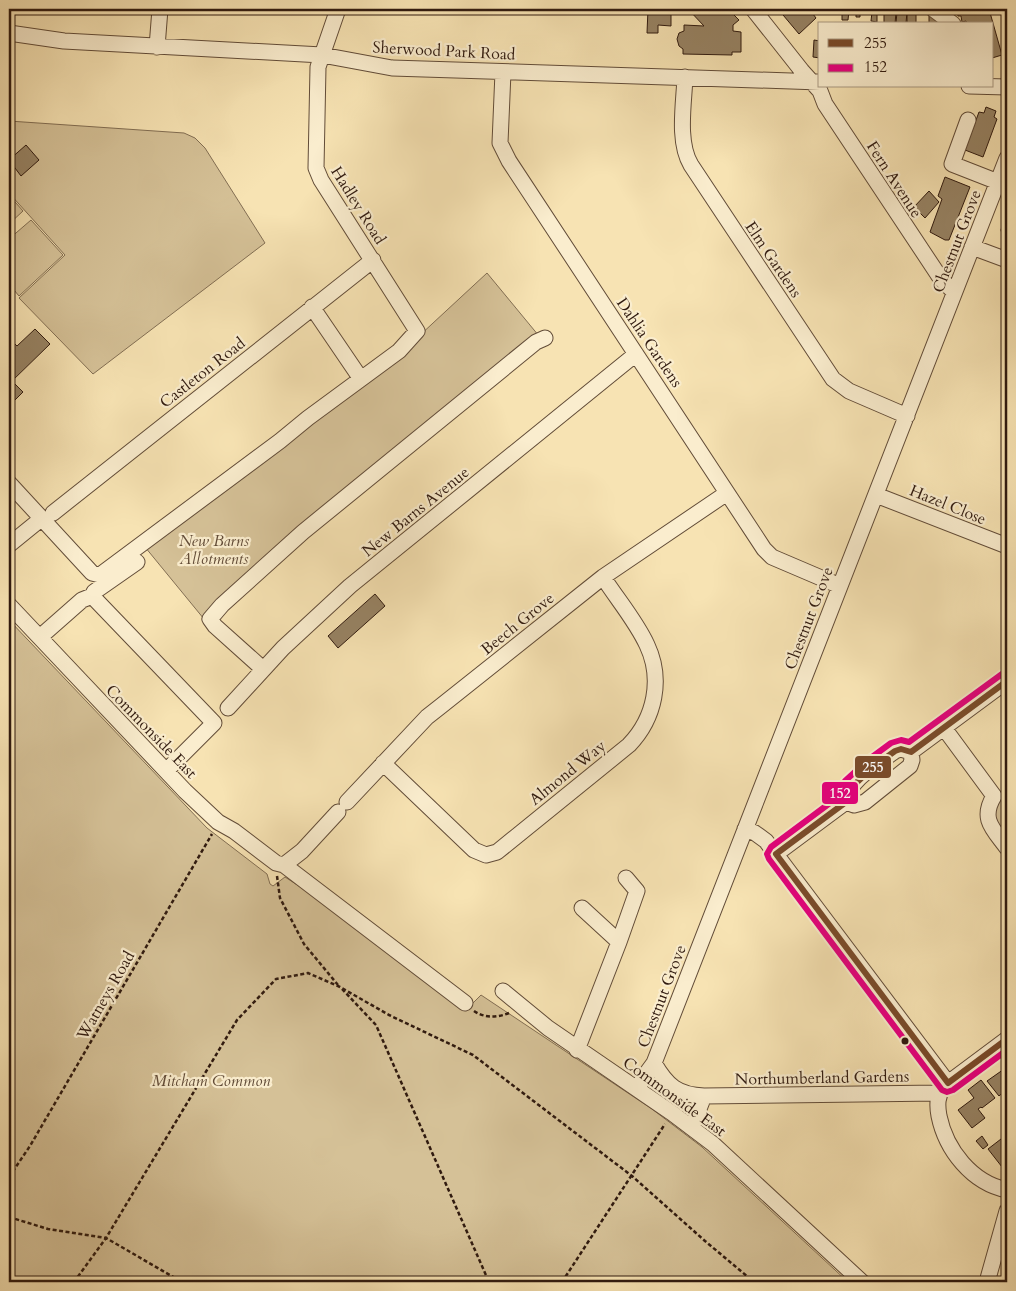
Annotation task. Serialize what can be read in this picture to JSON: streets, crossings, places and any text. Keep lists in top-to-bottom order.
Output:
{
  "streets": {
    "street": [
      "Sherwood Park Road",
      "Fern Avenue",
      "Hadley Road",
      "Chestnut Grove",
      "Elm Gardens",
      "Dahlia Gardens",
      "Castleton Road",
      "Hazel Close",
      "New Barns Avenue",
      "Beech Grove",
      "Commonside East",
      "Almond Way",
      "Northumberland Gardens"
    ],
    "path": ["Watneys Road"]
  },
  "crossings": [
    ["Sherwood Park Road", "Fern Avenue"],
    ["Sherwood Park Road", "Hadley Road"],
    ["Sherwood Park Road", "Elm Gardens"],
    ["Sherwood Park Road", "Dahlia Gardens"],
    ["Fern Avenue", "Chestnut Grove"],
    ["Hadley Road", "Castleton Road"],
    ["Chestnut Grove", "Elm Gardens"],
    ["Chestnut Grove", "Dahlia Gardens"],
    ["Chestnut Grove", "Hazel Close"],
    ["Chestnut Grove", "Commonside East"],
    ["Chestnut Grove", "Northumberland Gardens"],
    ["Dahlia Gardens", "New Barns Avenue"],
    ["Dahlia Gardens", "Beech Grove"],
    ["Beech Grove", "Commonside East"],
    ["Beech Grove", "Almond Way"],
    ["Commonside East", "Watneys Road"]
  ],
  "parks": ["New Barns Allotments", "Mitcham Common"],
  "lines": ["transit line 152", "transit line 255"],
  "legend": ["255", "152"]
}
